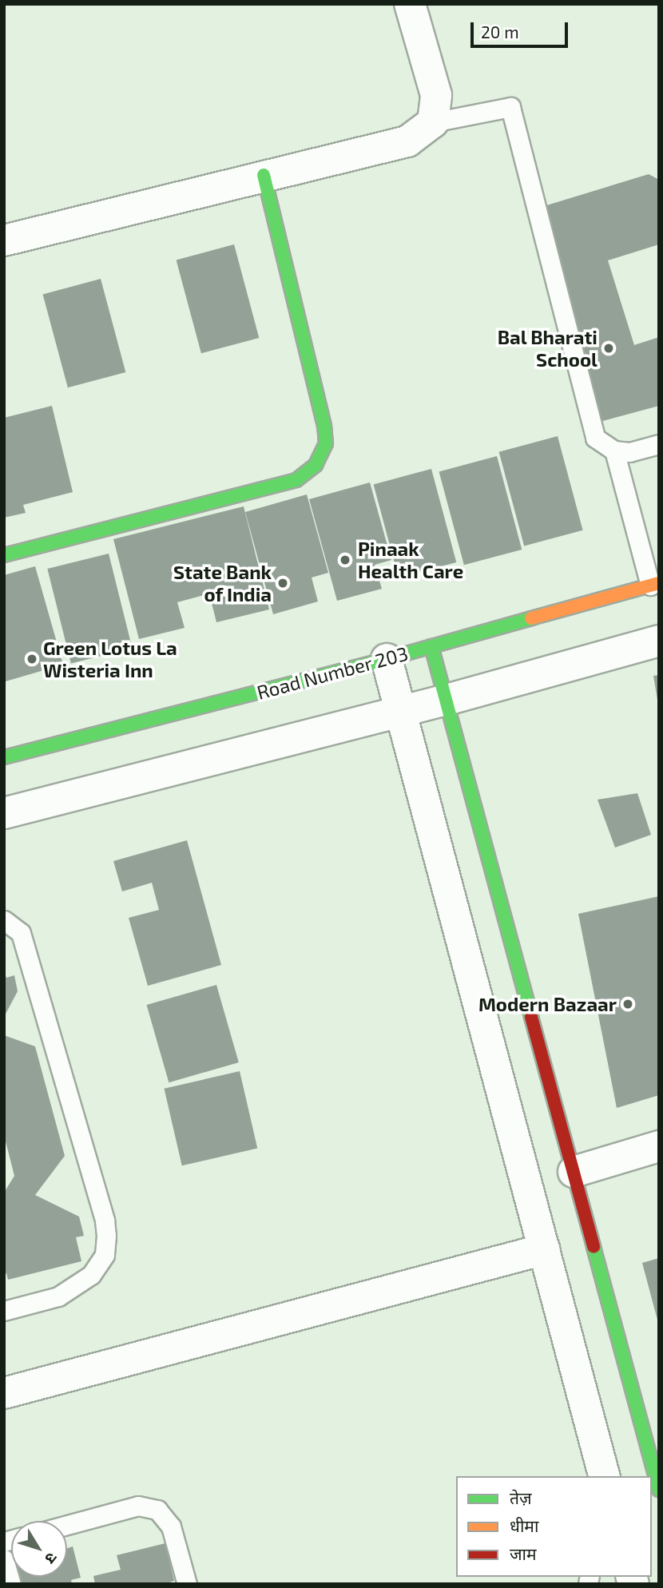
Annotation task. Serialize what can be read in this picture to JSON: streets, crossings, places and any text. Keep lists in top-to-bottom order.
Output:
{
  "streets": {
    "street": ["Road Number 203"]
  },
  "places": [
    "Bal Bharati School",
    "Pinaak Health Care",
    "State Bank of India",
    "Green Lotus La Wisteria Inn",
    "Modern Bazaar"
  ],
  "legend": ["तेज़", "धीमा", "जाम"],
  "scale_bar": "20 m",
  "north": "bottom right"
}
